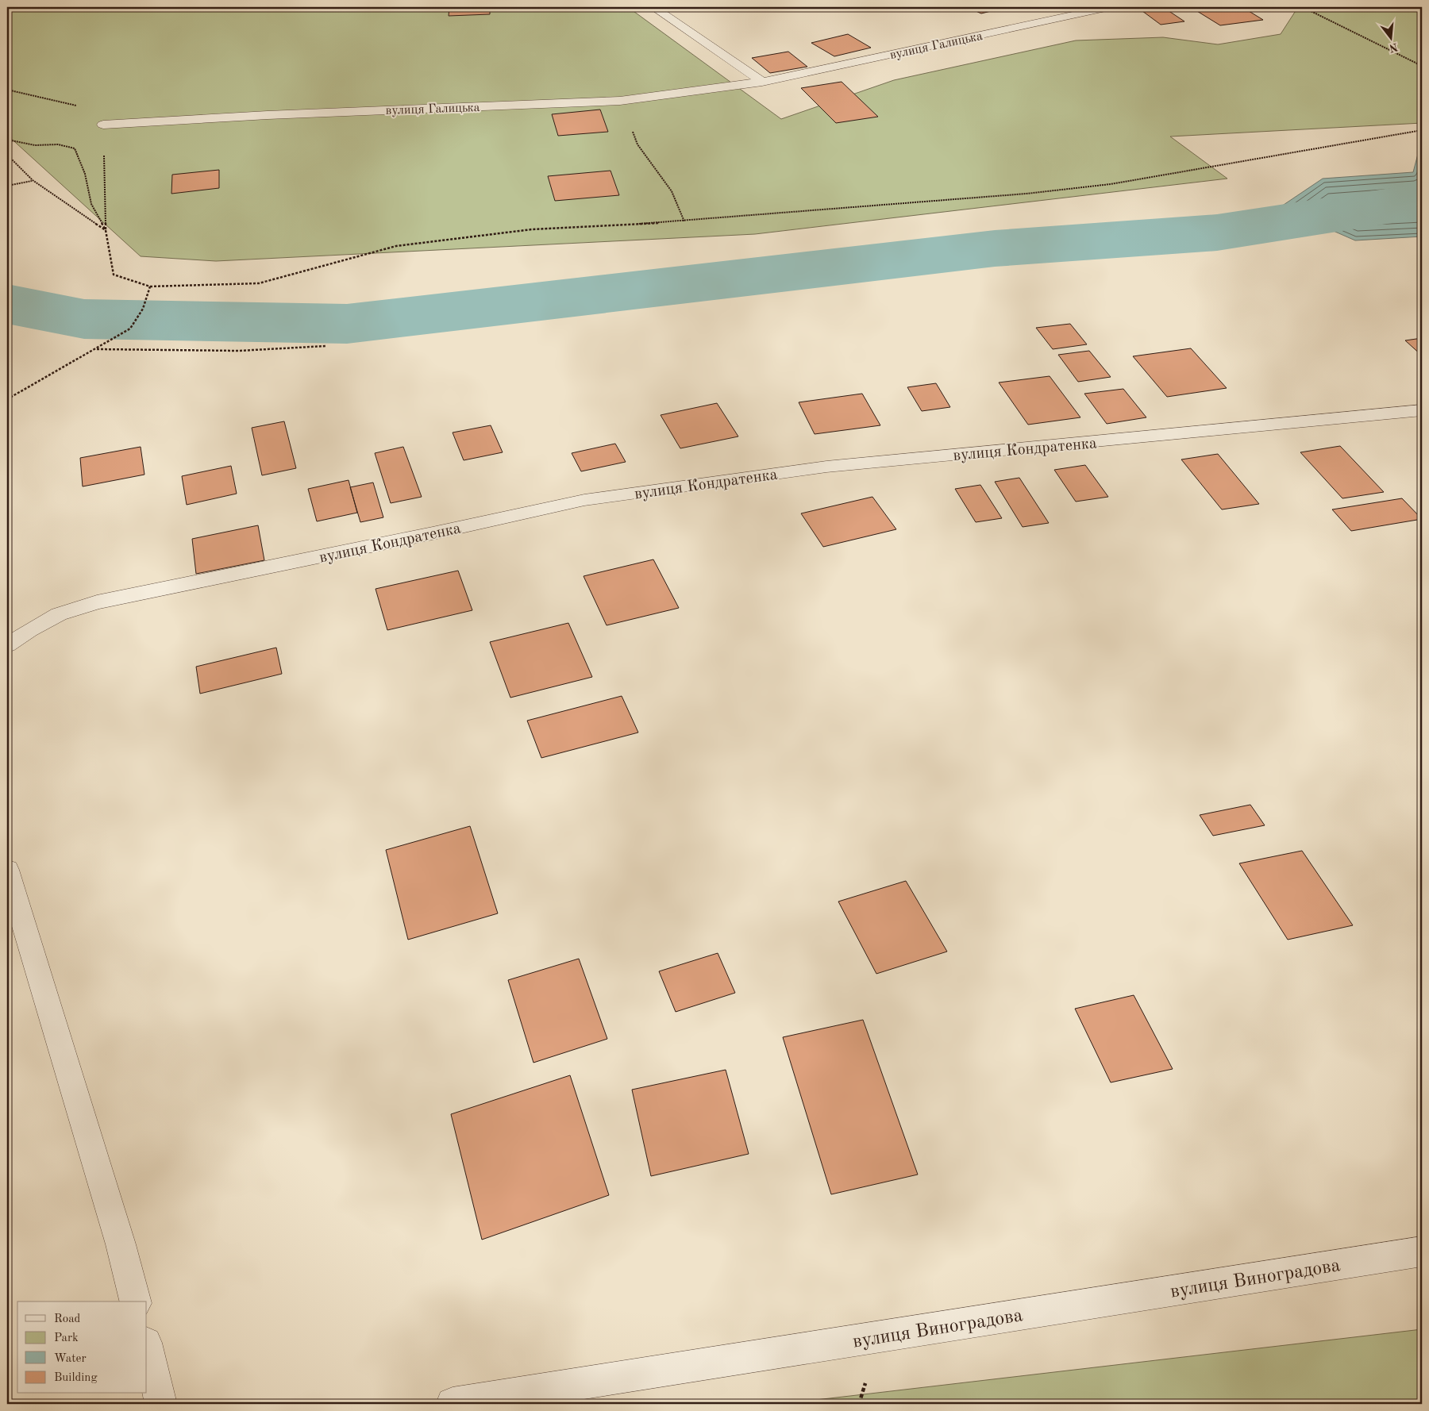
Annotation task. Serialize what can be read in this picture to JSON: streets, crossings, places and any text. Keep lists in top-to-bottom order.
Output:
{
  "streets": {
    "street": ["вулиця Галицька", "вулиця Кондратенка", "вулиця Виноградова"]
  },
  "legend": [
    "Road",
    "Park",
    "Water",
    "Building"
  ],
  "north": "bottom"
}
